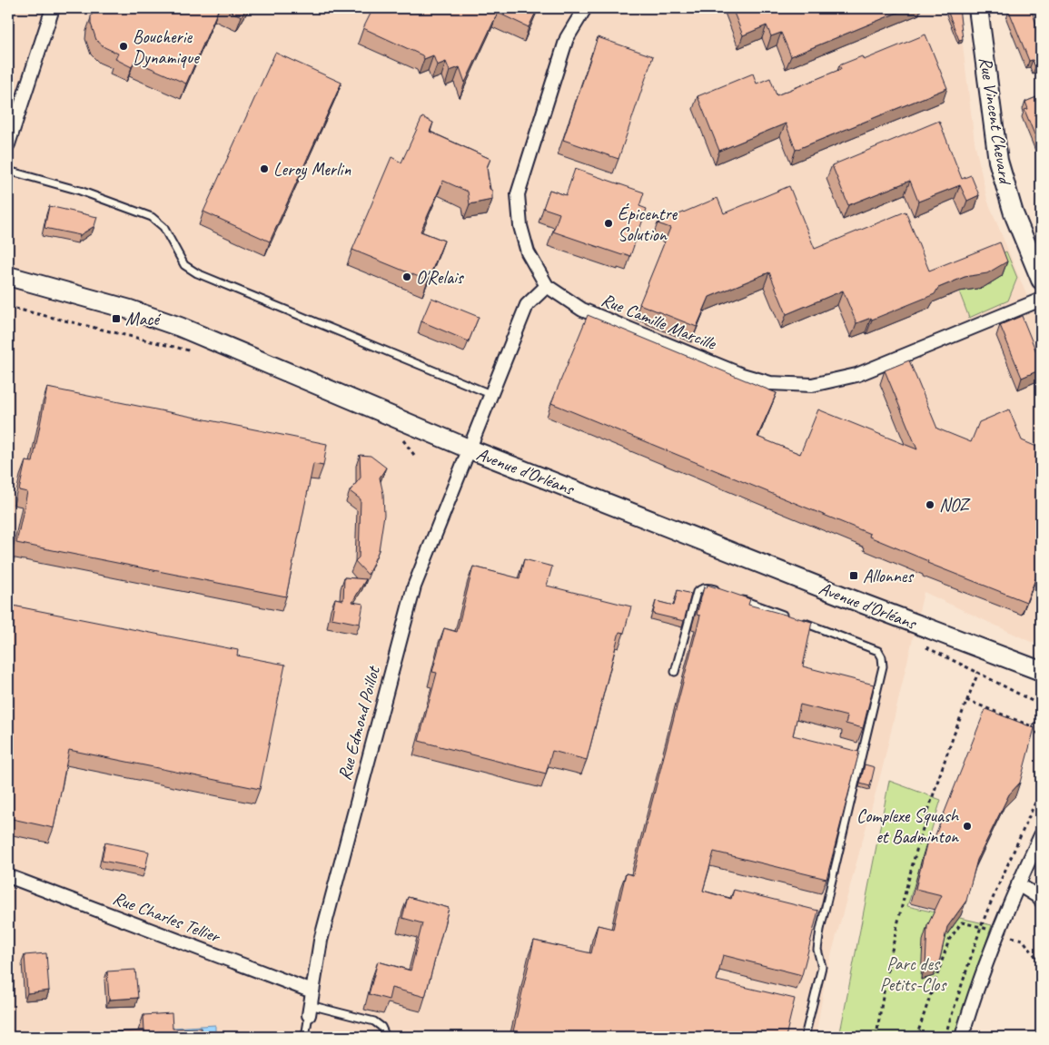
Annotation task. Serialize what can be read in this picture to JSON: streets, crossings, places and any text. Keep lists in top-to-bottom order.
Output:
{
  "streets": {
    "main road": ["Rue Vincent Chevard", "Avenue d'Orléans"],
    "street": ["Rue Camille Marcille", "Rue Edmond Poillot", "Rue Charles Tellier"]
  },
  "crossings": [
    ["Rue Camille Marcille", "Rue Edmond Poillot"],
    ["Avenue d'Orléans", "Rue Edmond Poillot"],
    ["Rue Edmond Poillot", "Rue Charles Tellier"]
  ],
  "parks": ["Parc des Petits-Clos"],
  "places": {
    "other": [
      "Boucherie Dynamique",
      "Leroy Merlin",
      "Épicentre Solution",
      "O'Relais",
      "NOZ",
      "Complexe Squash et Badminton"
    ],
    "transit": ["Macé", "Allonnes"]
  }
}
